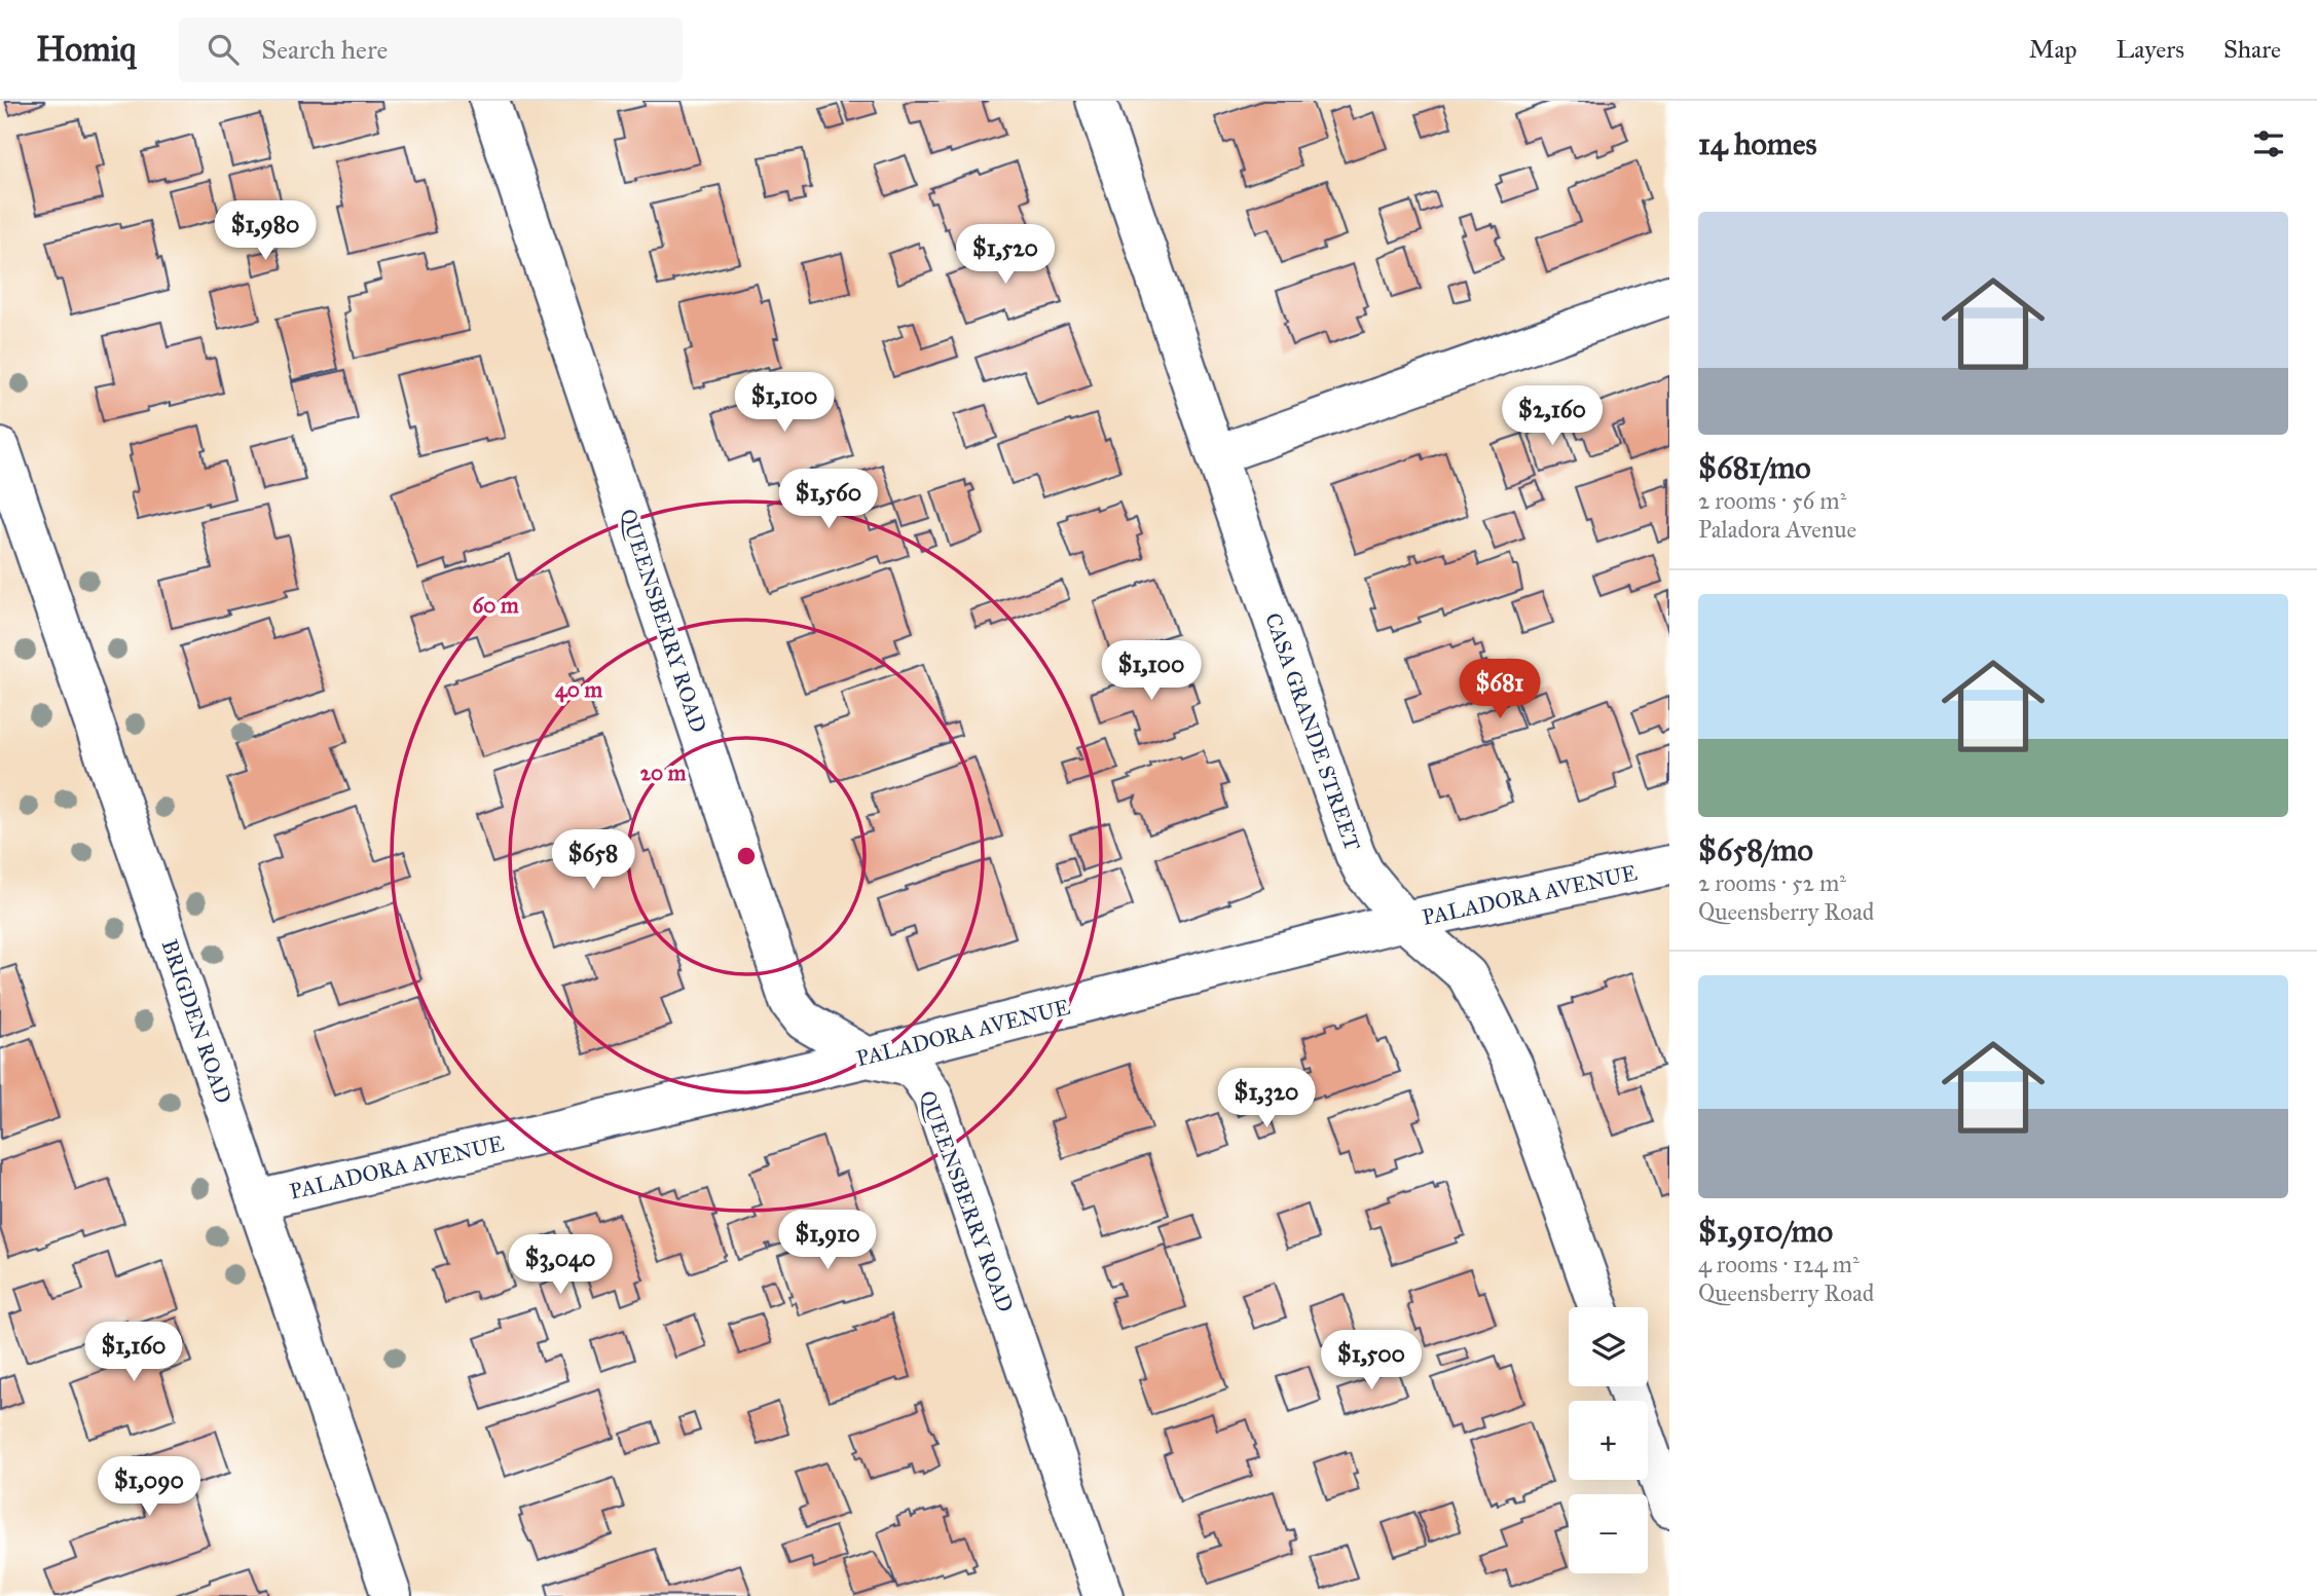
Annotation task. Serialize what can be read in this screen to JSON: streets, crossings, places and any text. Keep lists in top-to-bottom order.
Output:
{
  "streets": {
    "street": [
      "QUEENSBERRY ROAD",
      "CASA GRANDE STREET",
      "PALADORA AVENUE",
      "BRIGDEN ROAD"
    ]
  },
  "crossings": [
    ["QUEENSBERRY ROAD", "PALADORA AVENUE"],
    ["CASA GRANDE STREET", "PALADORA AVENUE"],
    ["PALADORA AVENUE", "BRIGDEN ROAD"]
  ],
  "page": {
    "header": "Homiq",
    "search": "Search here",
    "nav": ["Map", "Layers", "Share"],
    "heading": "14 homes",
    "list": [
      {
        "name": "$681/mo",
        "note": "2 rooms · 56 m² · Paladora Avenue"
      },
      {
        "name": "$658/mo",
        "note": "2 rooms · 52 m² · Queensberry Road"
      },
      {
        "name": "$1,910/mo",
        "note": "4 rooms · 124 m² · Queensberry Road"
      }
    ],
    "price": [
      "$1,980",
      "$1,520",
      "$1,100",
      "$2,160",
      "$1,560",
      "$1,100",
      "$681",
      "$658",
      "$1,320",
      "$1,910",
      "$3,040",
      "$1,160",
      "$1,500",
      "$1,090"
    ],
    "map_buttons": ["+", "−"]
  },
  "rings": ["60 m", "40 m", "20 m"]
}
